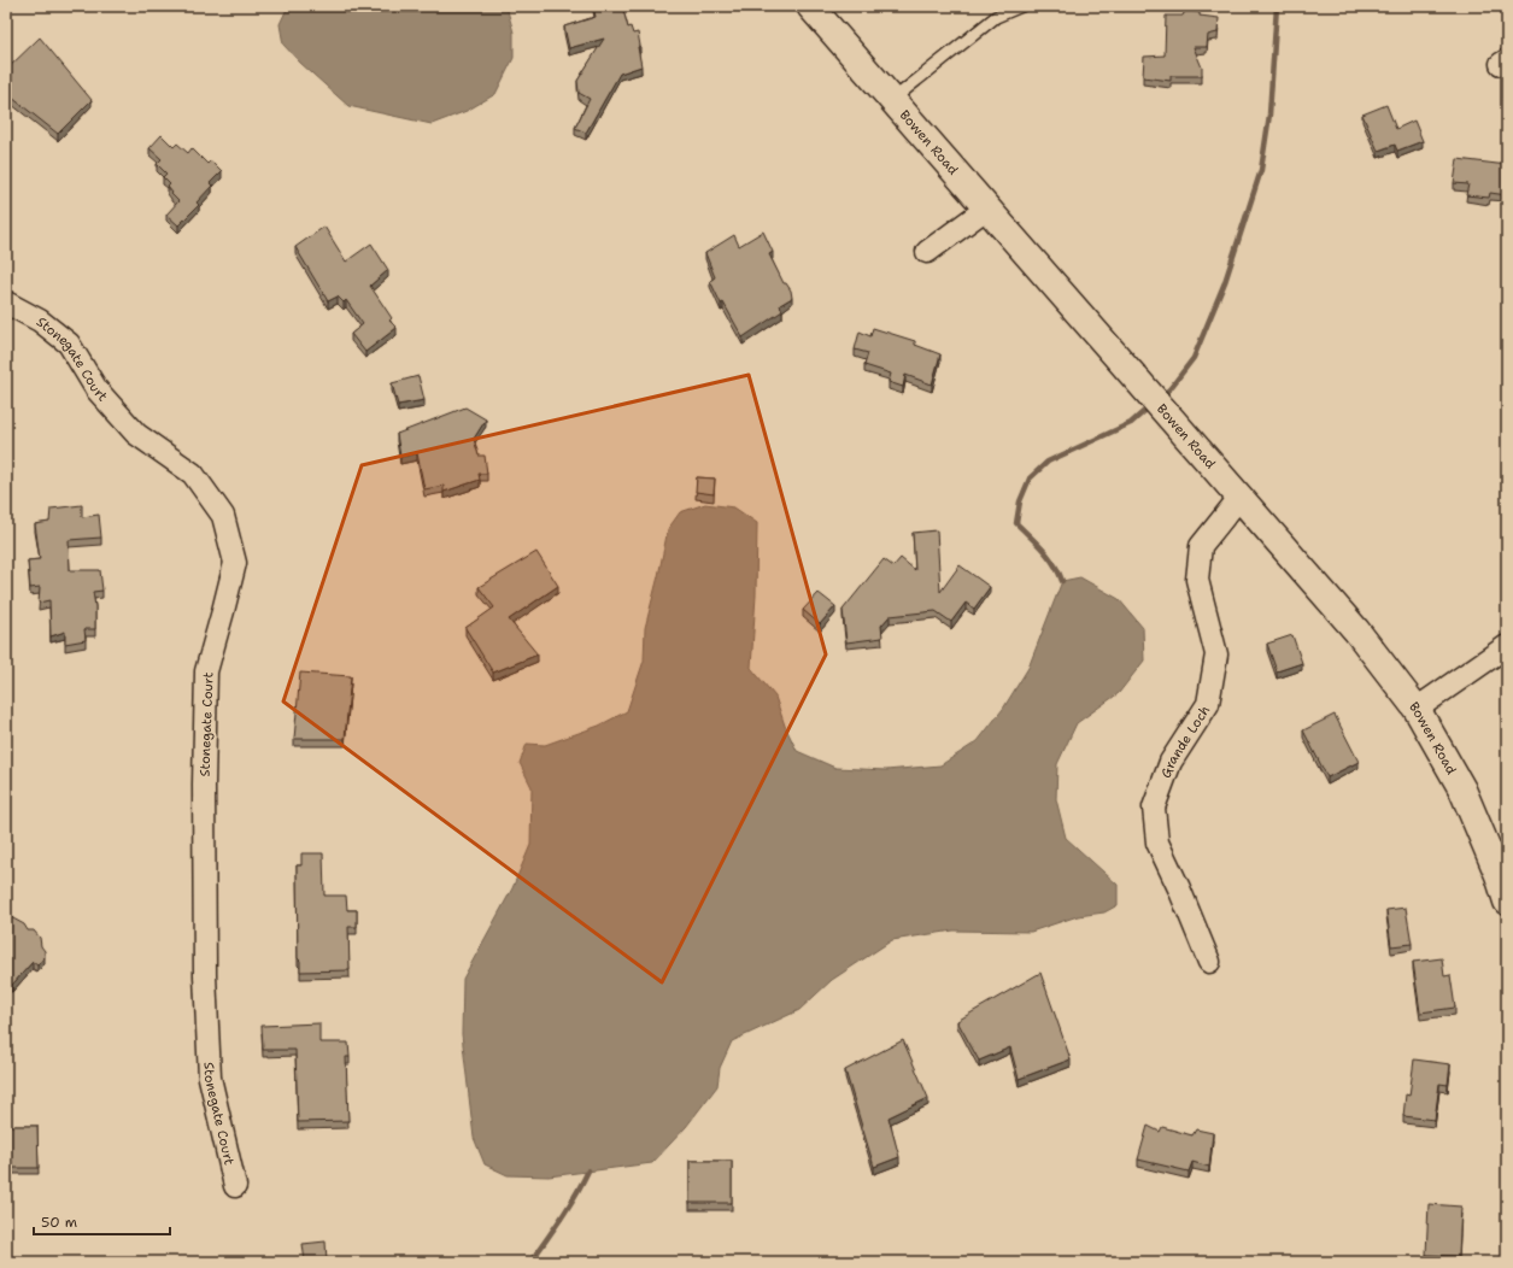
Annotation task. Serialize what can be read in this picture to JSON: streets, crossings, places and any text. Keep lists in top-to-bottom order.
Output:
{
  "streets": {
    "street": ["Bowen Road", "Stonegate Court", "Grande Loch"]
  },
  "crossings": [
    ["Bowen Road", "Grande Loch"]
  ],
  "scale_bar": "50 m"
}
